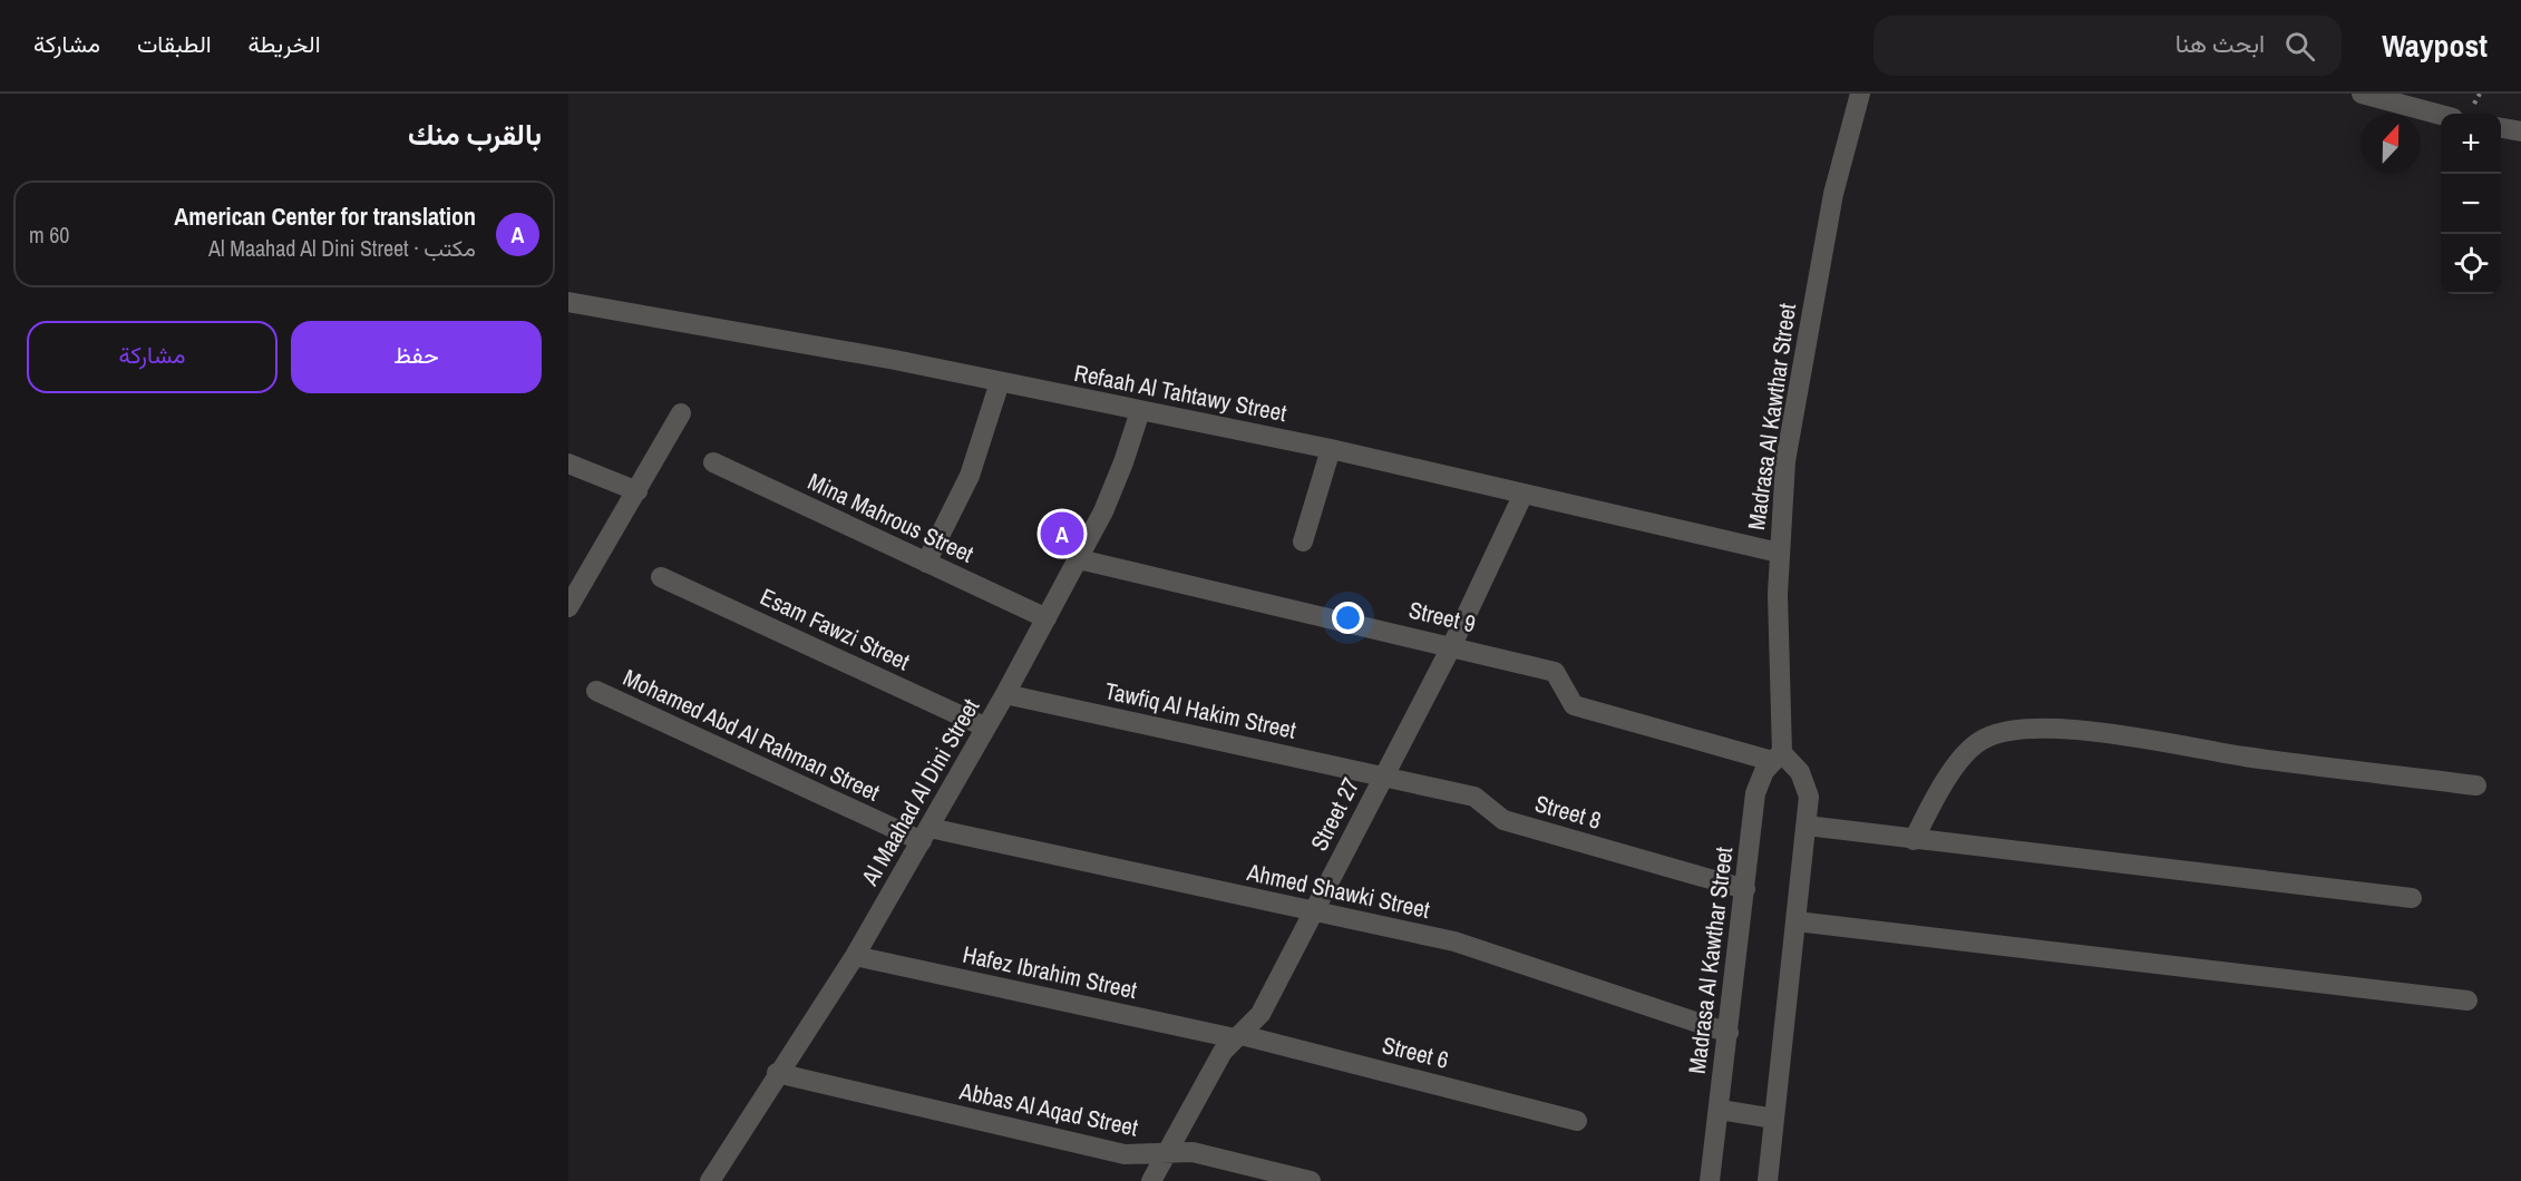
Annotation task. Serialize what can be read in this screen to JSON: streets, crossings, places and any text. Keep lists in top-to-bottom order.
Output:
{
  "streets": {
    "street": [
      "Refaah Al Tahtawy Street",
      "Madrasa Al Kawthar Street",
      "Mina Mahrous Street",
      "Street 9",
      "Esam Fawzi Street",
      "Tawfiq Al Hakim Street",
      "Mohamed Abd Al Rahman Street",
      "Al Maahad Al Dini Street",
      "Street 8",
      "Street 27",
      "Ahmed Shawki Street",
      "Hafez Ibrahim Street",
      "Street 6",
      "Abbas Al Aqad Street"
    ]
  },
  "crossings": [
    ["Refaah Al Tahtawy Street", "Madrasa Al Kawthar Street"],
    ["Refaah Al Tahtawy Street", "Al Maahad Al Dini Street"],
    ["Refaah Al Tahtawy Street", "Street 27"],
    ["Madrasa Al Kawthar Street", "Street 9"],
    ["Madrasa Al Kawthar Street", "Street 8"],
    ["Madrasa Al Kawthar Street", "Ahmed Shawki Street"],
    ["Mina Mahrous Street", "Al Maahad Al Dini Street"],
    ["Street 9", "Al Maahad Al Dini Street"],
    ["Street 9", "Street 27"],
    ["Esam Fawzi Street", "Al Maahad Al Dini Street"],
    ["Tawfiq Al Hakim Street", "Al Maahad Al Dini Street"],
    ["Tawfiq Al Hakim Street", "Street 8"],
    ["Tawfiq Al Hakim Street", "Street 27"],
    ["Mohamed Abd Al Rahman Street", "Al Maahad Al Dini Street"],
    ["Mohamed Abd Al Rahman Street", "Ahmed Shawki Street"],
    ["Al Maahad Al Dini Street", "Ahmed Shawki Street"],
    ["Al Maahad Al Dini Street", "Hafez Ibrahim Street"],
    ["Al Maahad Al Dini Street", "Abbas Al Aqad Street"],
    ["Street 8", "Street 27"],
    ["Street 27", "Ahmed Shawki Street"],
    ["Street 27", "Hafez Ibrahim Street"],
    ["Street 27", "Street 6"],
    ["Street 27", "Abbas Al Aqad Street"],
    ["Hafez Ibrahim Street", "Street 6"]
  ],
  "north": "top",
  "page": {
    "header": "Waypost",
    "search": "ابحث هنا",
    "nav": ["الخريطة", "الطبقات", "مشاركة"],
    "heading": "بالقرب منك",
    "map_buttons": ["+", "−"],
    "list": [
      {
        "mark": "A",
        "name": "American Center for translation",
        "note": "مكتب · Al Maahad Al Dini Street",
        "value": "60 m"
      }
    ],
    "buttons": ["حفظ", "مشاركة"],
    "pins": "A"
  }
}
